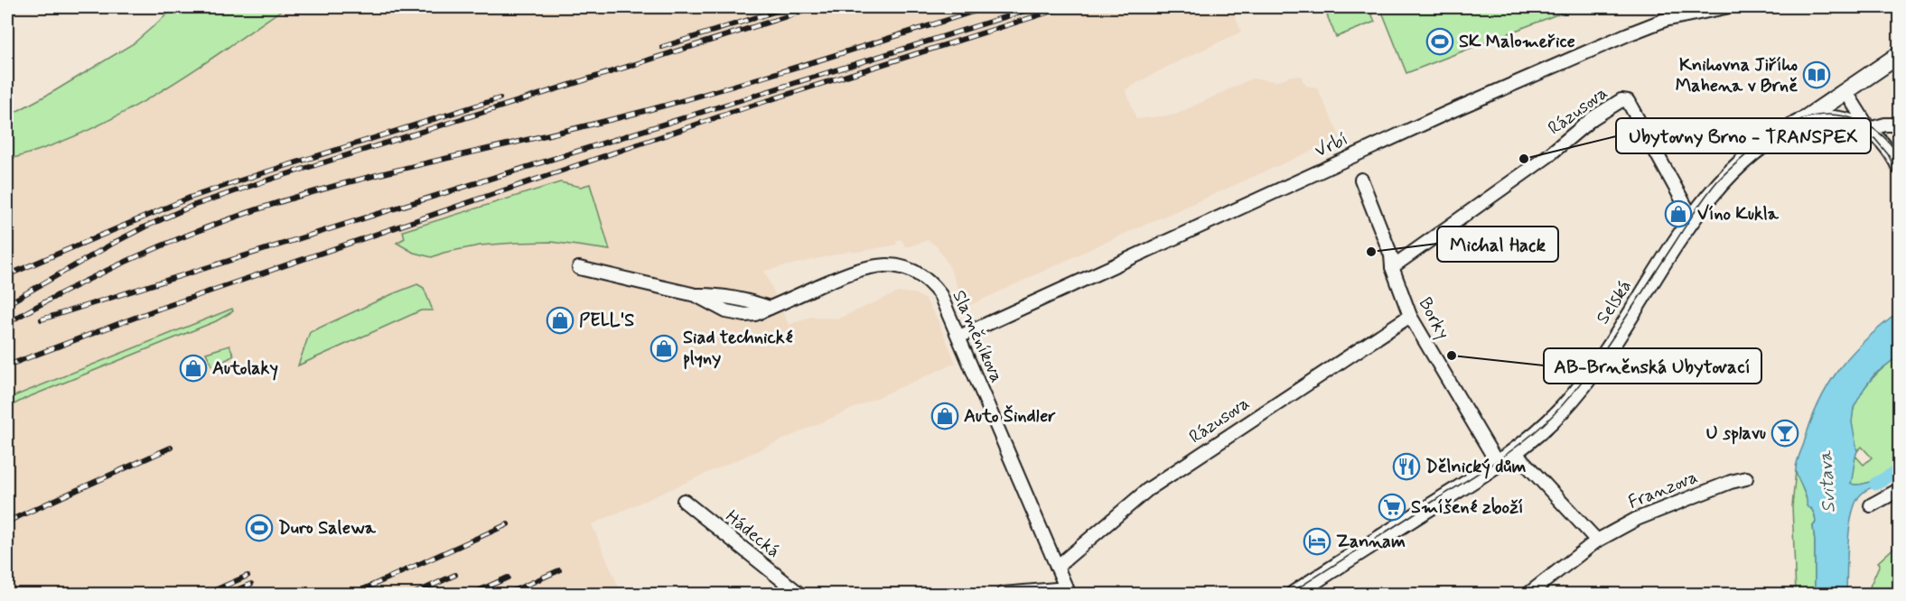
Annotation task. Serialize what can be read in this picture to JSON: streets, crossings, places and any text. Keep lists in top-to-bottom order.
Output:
{
  "streets": {
    "main road": ["Selská"],
    "street": [
      "Rázusova",
      "Vrbí",
      "Borky",
      "Slaměníkova",
      "Franzova",
      "Hádecká"
    ]
  },
  "crossings": [
    ["Rázusova", "Selská"],
    ["Rázusova", "Borky"],
    ["Rázusova", "Slaměníkova"],
    ["Vrbí", "Slaměníkova"],
    ["Selská", "Borky"]
  ],
  "water": ["Svitava"],
  "places": {
    "sports": ["SK Malomeřice", "Duro Salewa"],
    "library": ["Knihovna Jiřího Mahena v Brně"],
    "other": ["Ubytovny Brno - TRANSPEX", "Michal Hack", "AB-Brněnská Ubytovací"],
    "shop": [
      "Víno Kukla",
      "PELL'S",
      "Siad technické plyny",
      "Autolaky",
      "Auto Šindler"
    ],
    "bar": ["U splavu"],
    "restaurant": ["Dělnický dům"],
    "supermarket": ["Smíšené zboží"],
    "hotel": ["Zannam"]
  }
}
